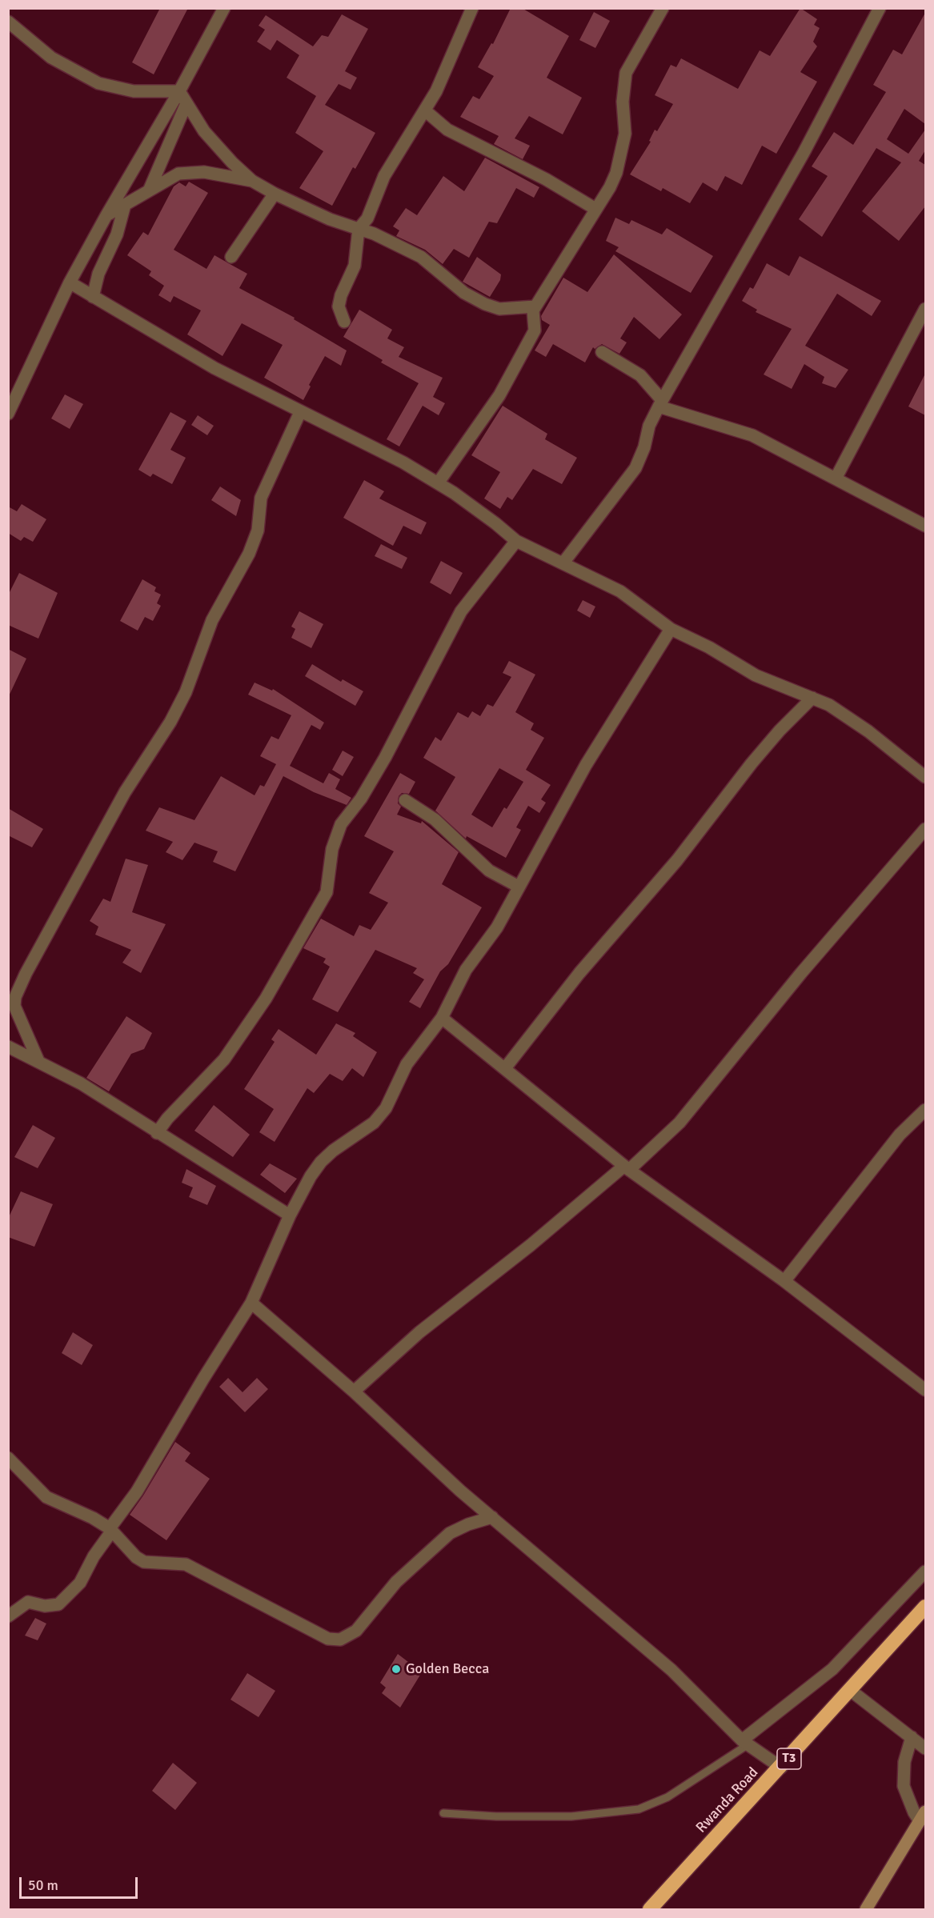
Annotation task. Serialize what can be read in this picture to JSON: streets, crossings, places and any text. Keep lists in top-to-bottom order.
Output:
{
  "streets": {
    "highway": ["T3", "Rwanda Road"]
  },
  "places": ["Golden Becca"],
  "scale_bar": "50 m"
}
